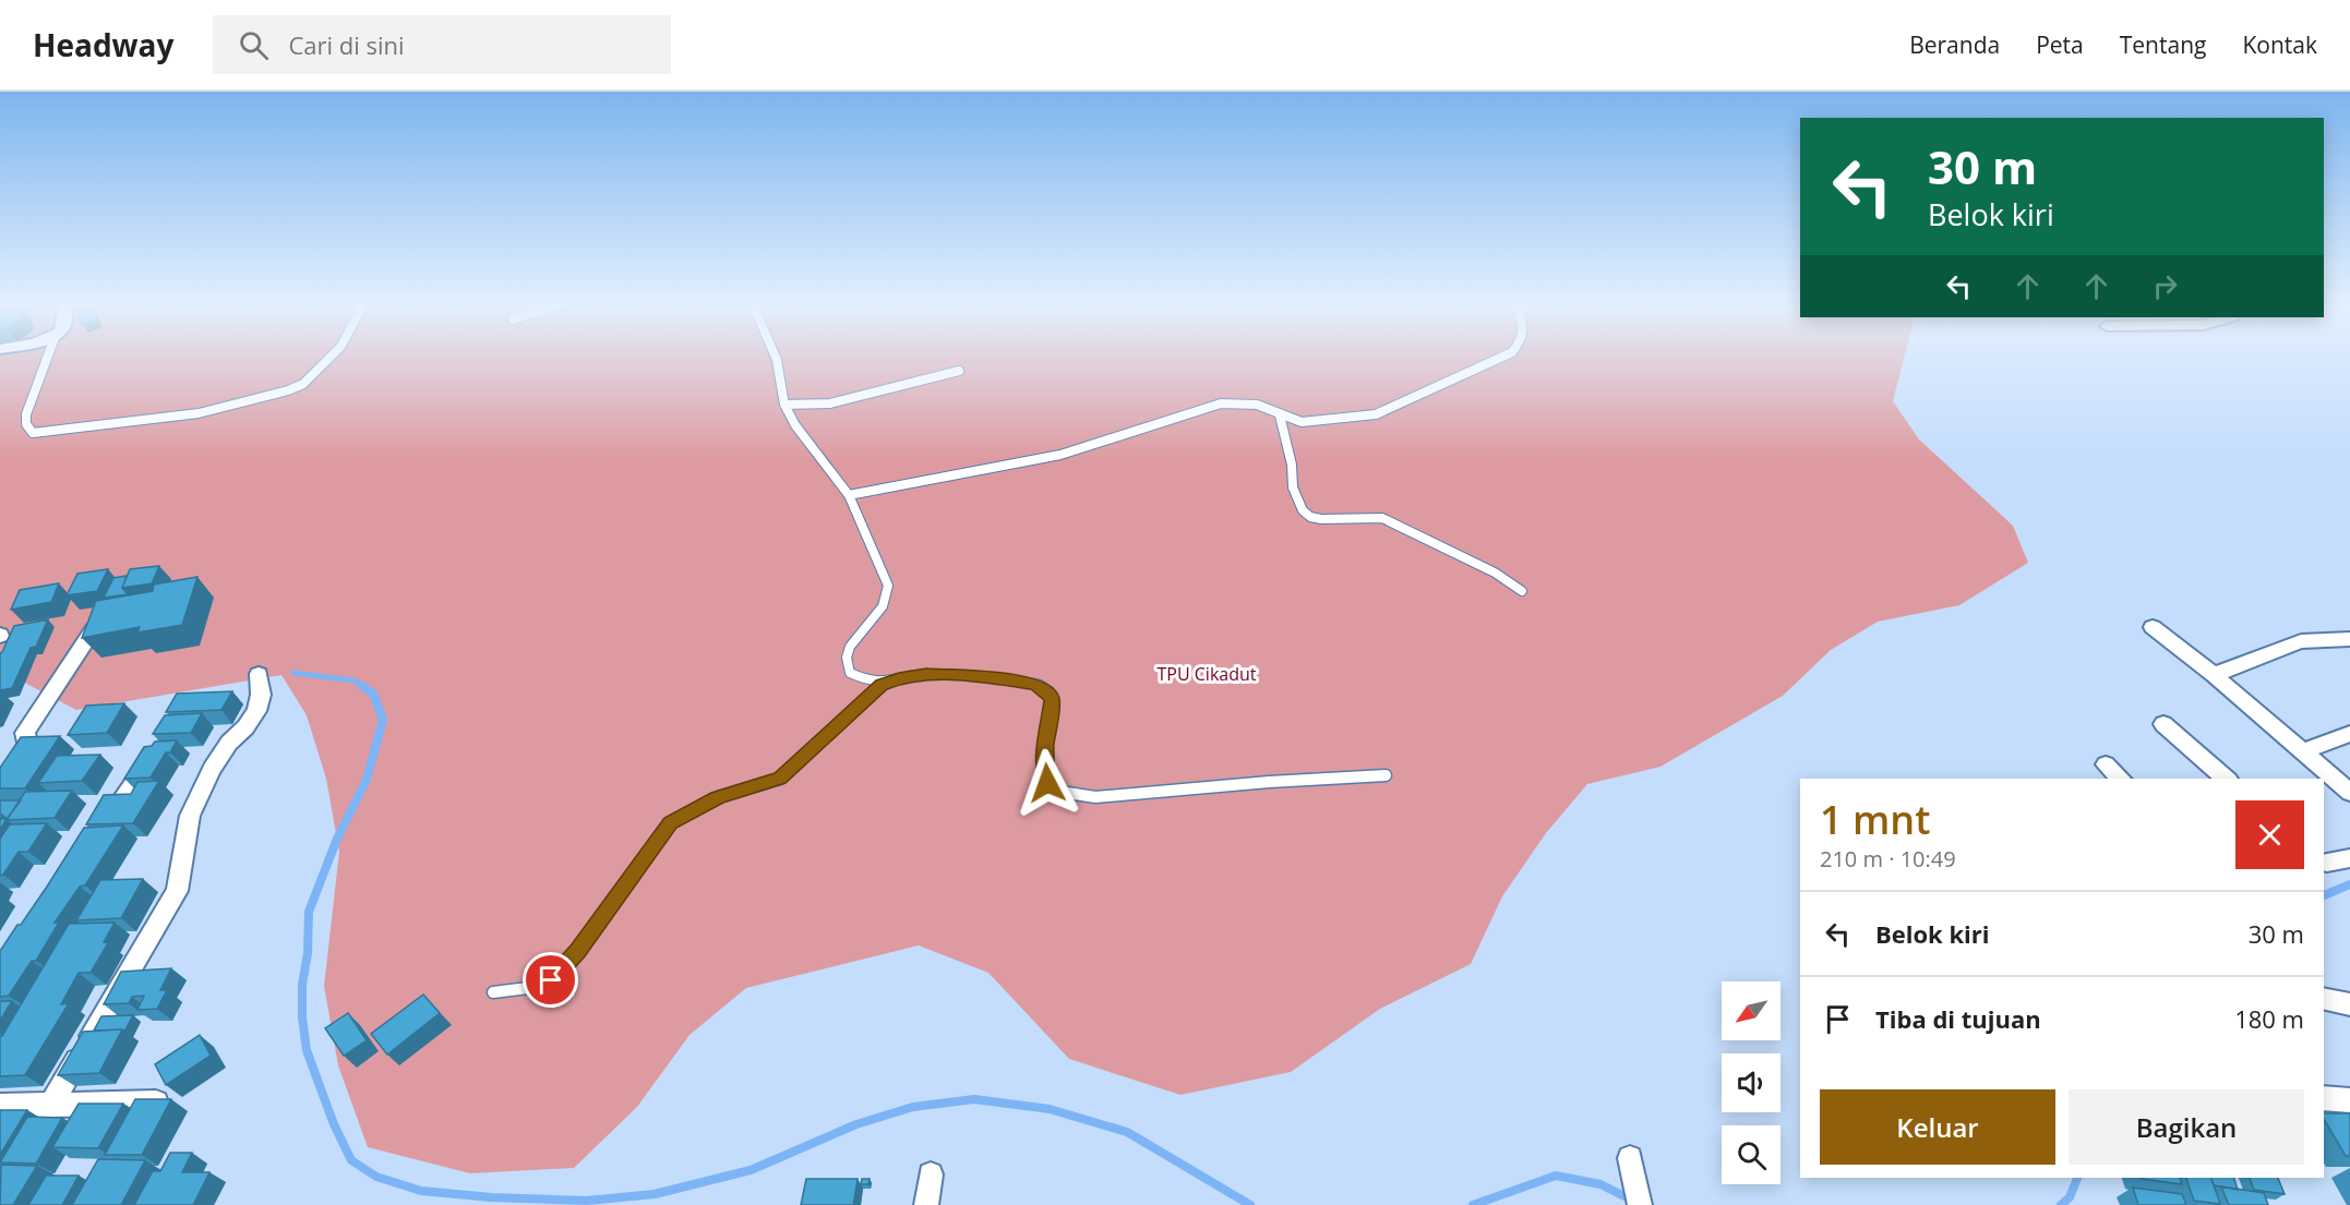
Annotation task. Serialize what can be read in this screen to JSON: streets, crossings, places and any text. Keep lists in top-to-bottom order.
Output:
{
  "parks": ["TPU Cikadut"],
  "north": "bottom left",
  "page": {
    "header": "Headway",
    "search": "Cari di sini",
    "nav": [
      "Beranda",
      "Peta",
      "Tentang",
      "Kontak"
    ],
    "turn": ["30 m", "Belok kiri"],
    "heading": ["1 mnt", "210 m · 10:49"],
    "list": [
      {
        "name": "Belok kiri",
        "value": "30 m"
      },
      {
        "name": "Tiba di tujuan",
        "value": "180 m"
      }
    ],
    "buttons": ["Keluar", "Bagikan"]
  }
}
